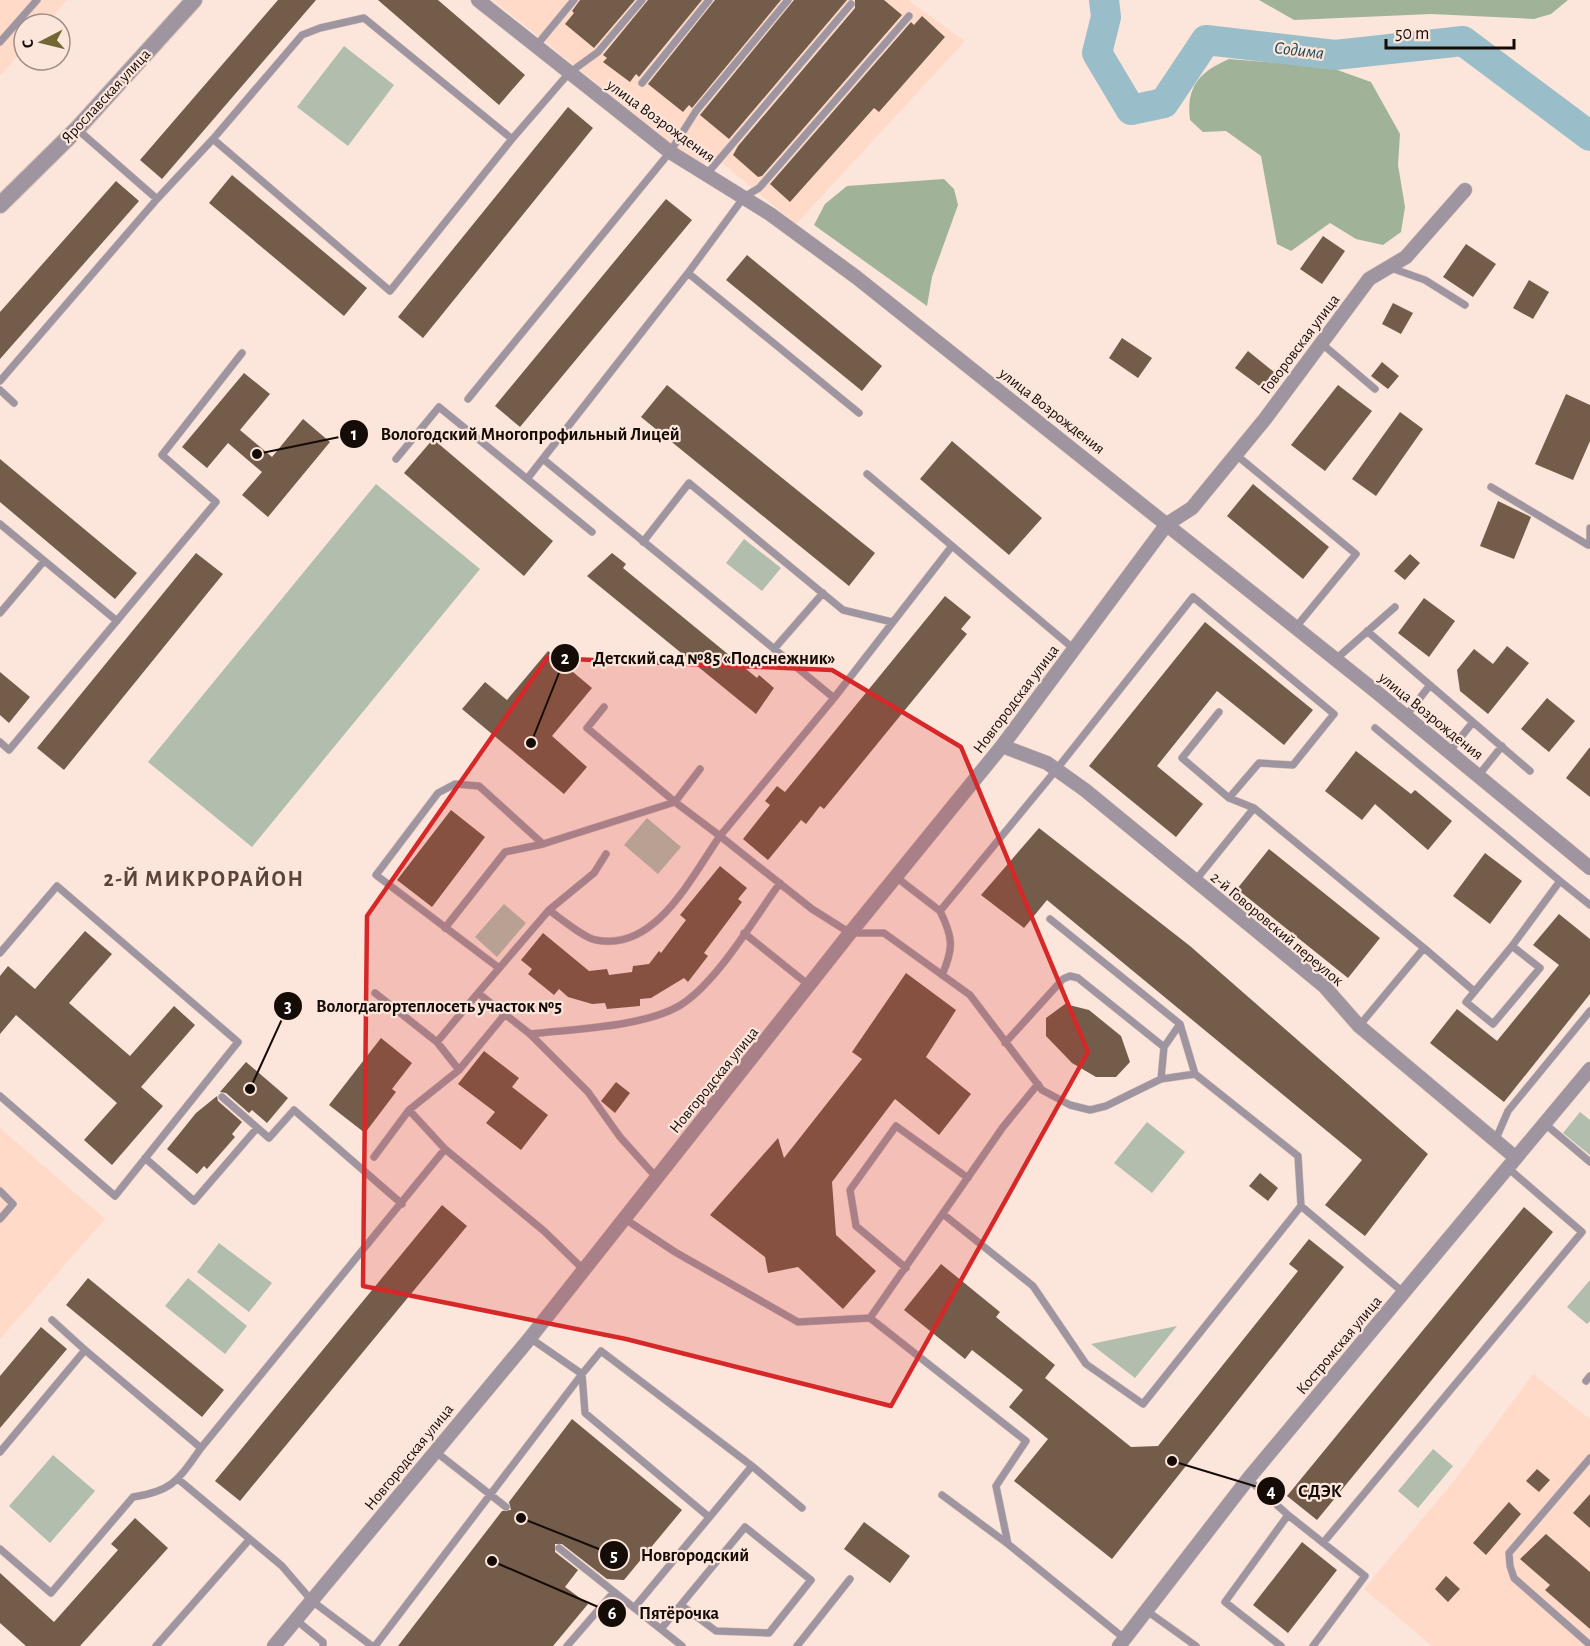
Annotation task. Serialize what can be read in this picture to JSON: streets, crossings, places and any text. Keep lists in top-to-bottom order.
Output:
{
  "streets": {
    "street": [
      "Ярославская улица",
      "улица Возрождения",
      "Говоровская улица",
      "Новгородская улица",
      "2-й Говоровский переулок",
      "Костромская улица"
    ]
  },
  "crossings": [
    ["улица Возрождения", "Говоровская улица"],
    ["улица Возрождения", "Новгородская улица"],
    ["Говоровская улица", "Новгородская улица"],
    ["Новгородская улица", "2-й Говоровский переулок"],
    ["2-й Говоровский переулок", "Костромская улица"]
  ],
  "districts": ["2-Й МИКРОРАЙОН"],
  "water": ["Содима"],
  "places": [
    "Вологодский Многопрофильный Лицей",
    "Детский сад №85 «Подснежник»",
    "Вологдагортеплосеть участок №5",
    "СДЭК",
    "Новгородский",
    "Пятёрочка"
  ],
  "scale_bar": "50 m",
  "north": "left"
}
